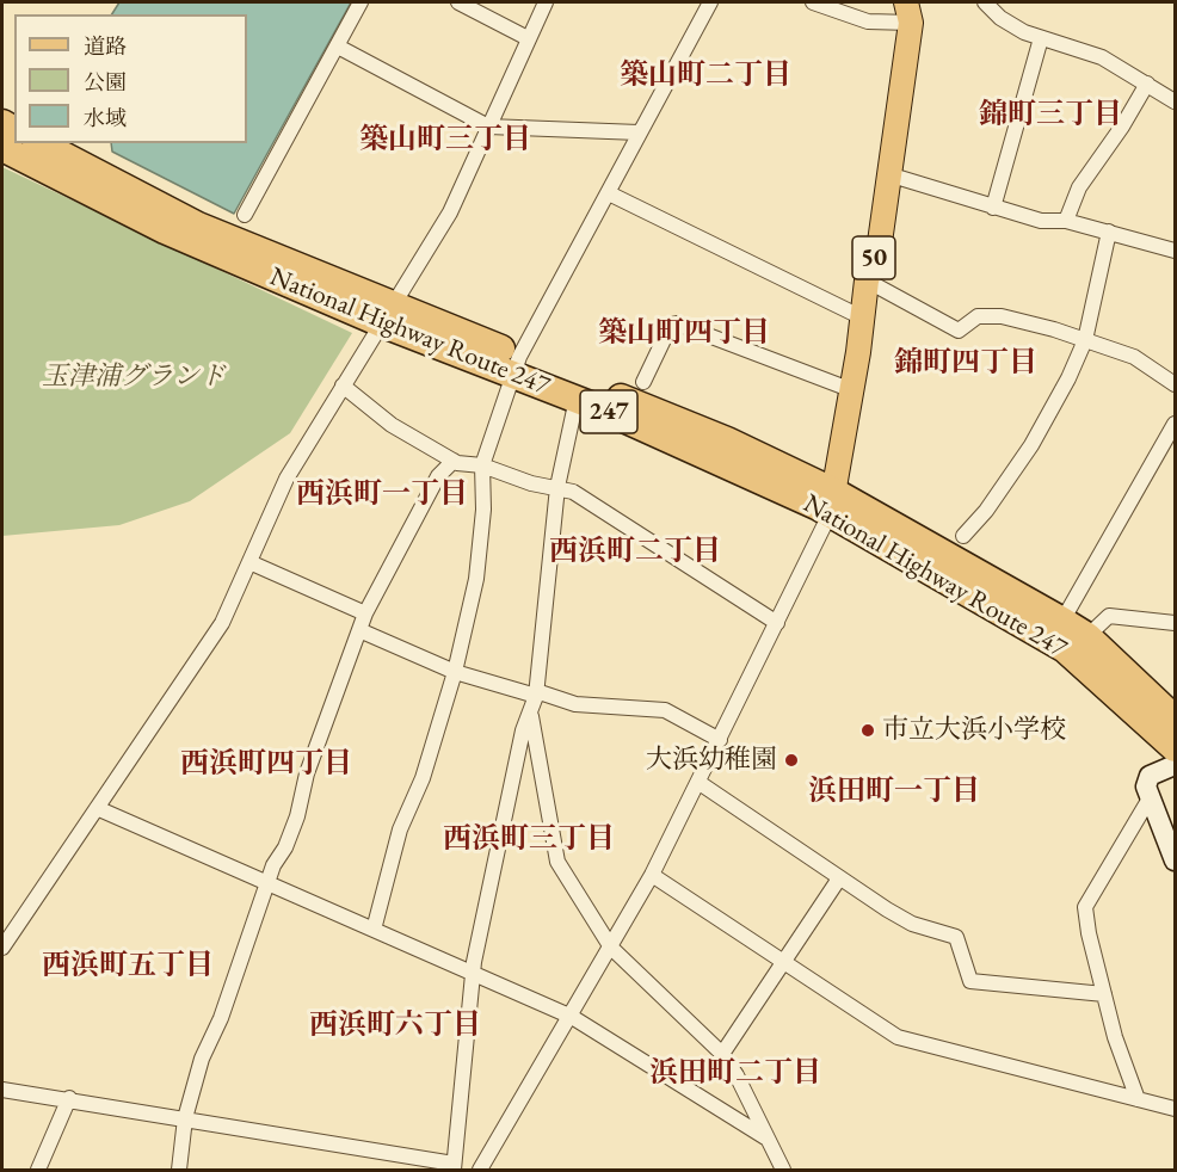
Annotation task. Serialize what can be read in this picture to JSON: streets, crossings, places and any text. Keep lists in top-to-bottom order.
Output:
{
  "streets": {
    "highway": ["National Highway Route 247", "247"],
    "main road": ["50"]
  },
  "crossings": [
    ["50", "National Highway Route 247"]
  ],
  "districts": [
    "築山町二丁目",
    "錦町三丁目",
    "築山町三丁目",
    "築山町四丁目",
    "錦町四丁目",
    "西浜町一丁目",
    "西浜町二丁目",
    "西浜町四丁目",
    "浜田町一丁目",
    "西浜町三丁目",
    "西浜町五丁目",
    "西浜町六丁目",
    "浜田町二丁目"
  ],
  "parks": ["玉津浦グランド"],
  "places": ["市立大浜小学校", "大浜幼稚園"],
  "legend": ["道路", "公園", "水域"]
}
